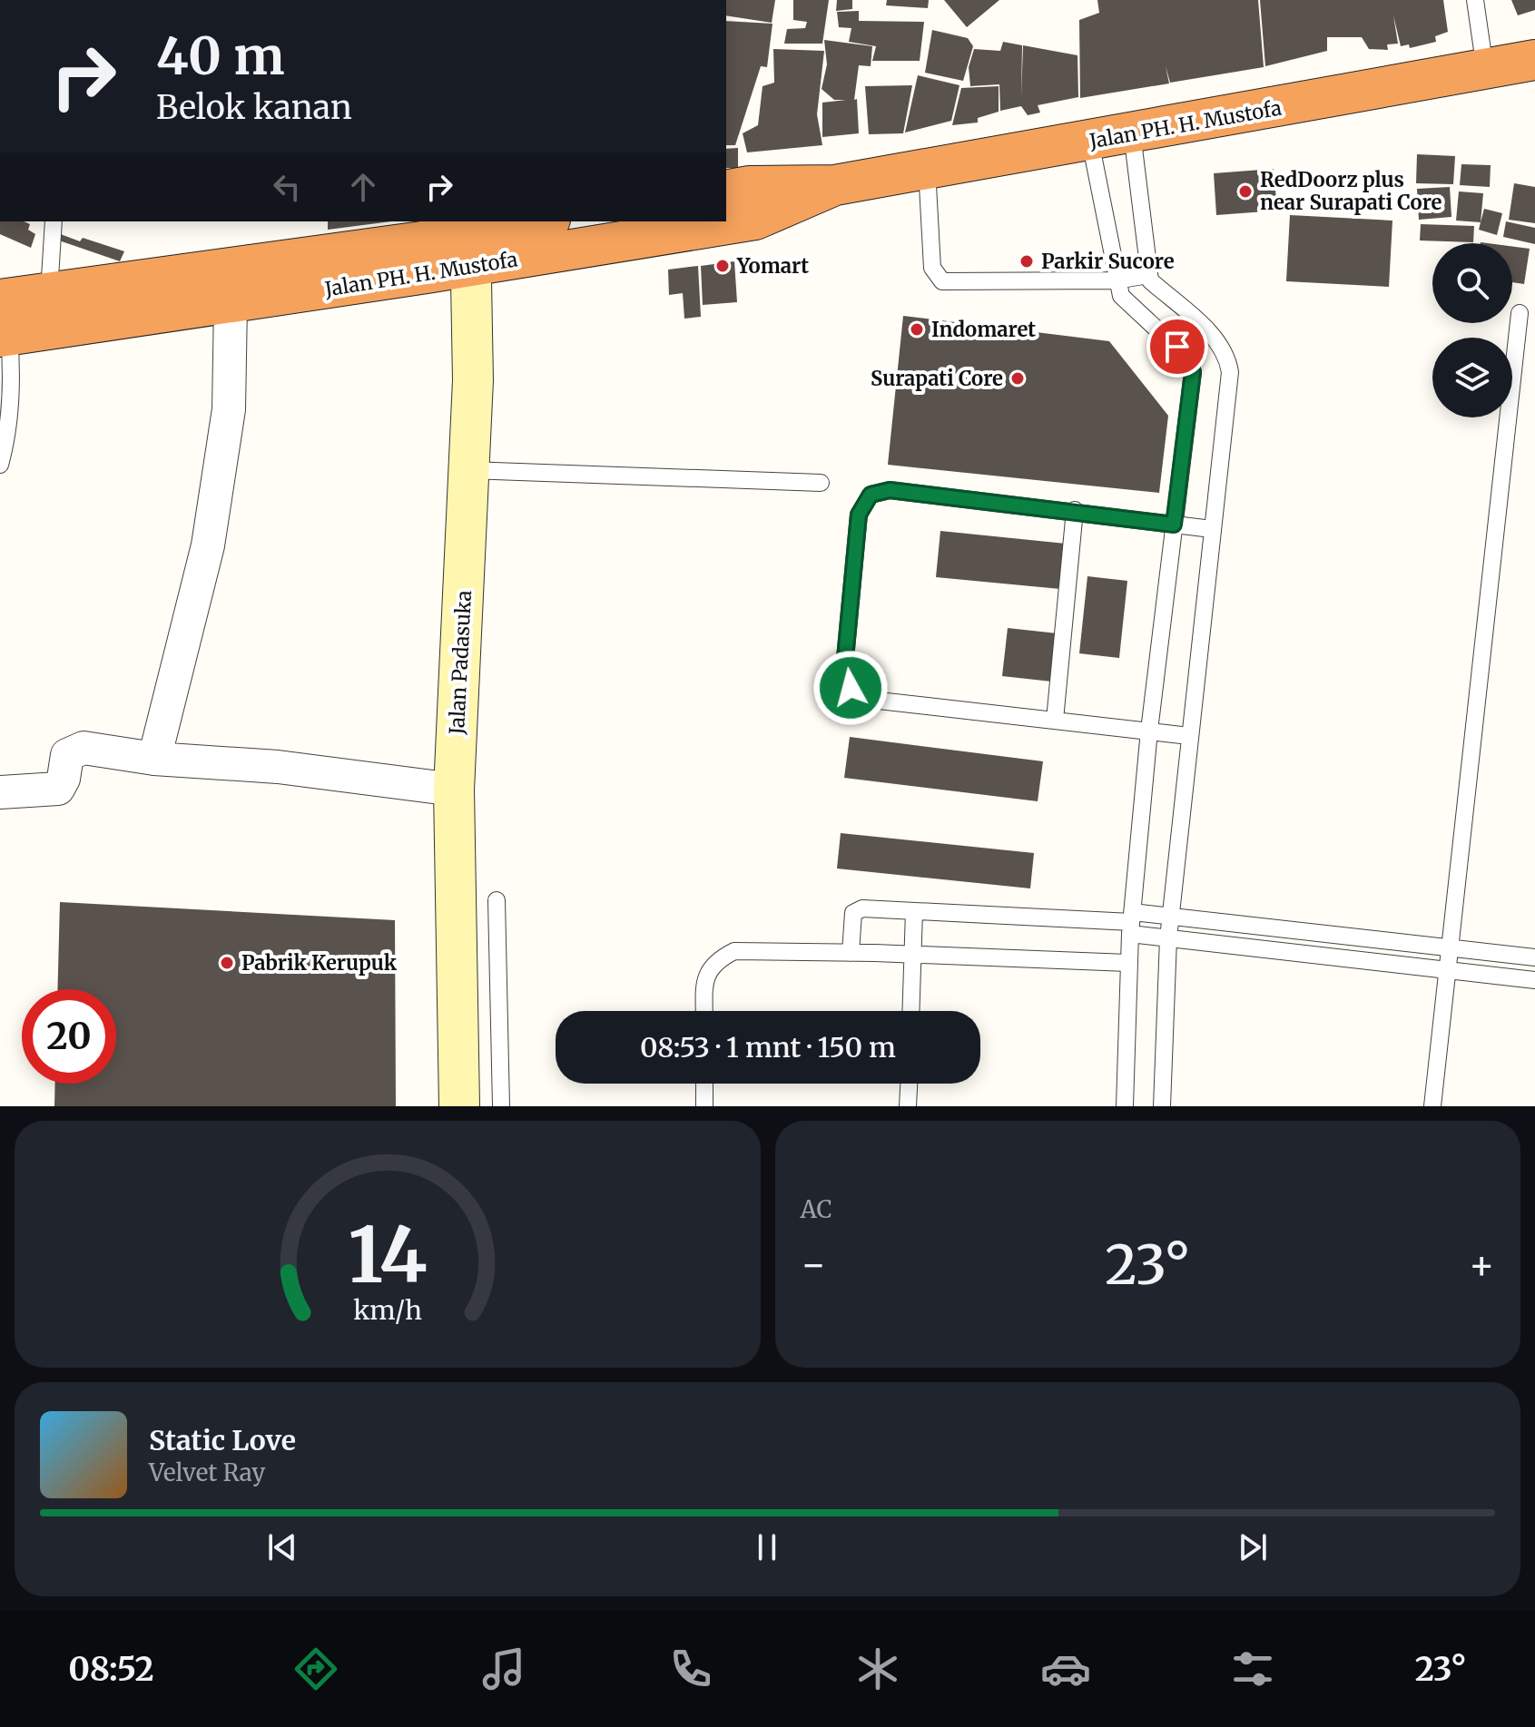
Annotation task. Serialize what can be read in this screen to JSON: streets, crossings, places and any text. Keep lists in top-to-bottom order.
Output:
{
  "streets": {
    "highway": ["Jalan PH. H. Mustofa"],
    "street": ["Jalan Padasuka"]
  },
  "crossings": [
    ["Jalan PH. H. Mustofa", "Jalan Padasuka"]
  ],
  "places": [
    "RedDoorz plus near Surapati Core",
    "Parkir Sucore",
    "Yomart",
    "Indomaret",
    "Surapati Core",
    "Pabrik Kerupuk"
  ],
  "page": {
    "turn": ["40 m", "Belok kanan"],
    "limit": "20",
    "trip": "08:53 · 1 mnt · 150 m",
    "tile": "AC",
    "heat": ["−", "23°", "+"],
    "song": ["Static Love", "Velvet Ray"],
    "tabs": ["08:52", "23°"],
    "gauge": ["14", "km/h"]
  }
}
